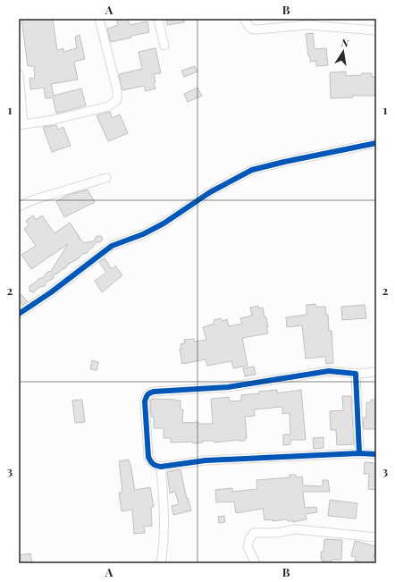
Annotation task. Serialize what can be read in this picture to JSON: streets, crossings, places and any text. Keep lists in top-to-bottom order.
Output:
{
  "north": "top",
  "grid": {
    "columns": ["A", "B"],
    "rows": ["1", "2", "3"]
  }
}
